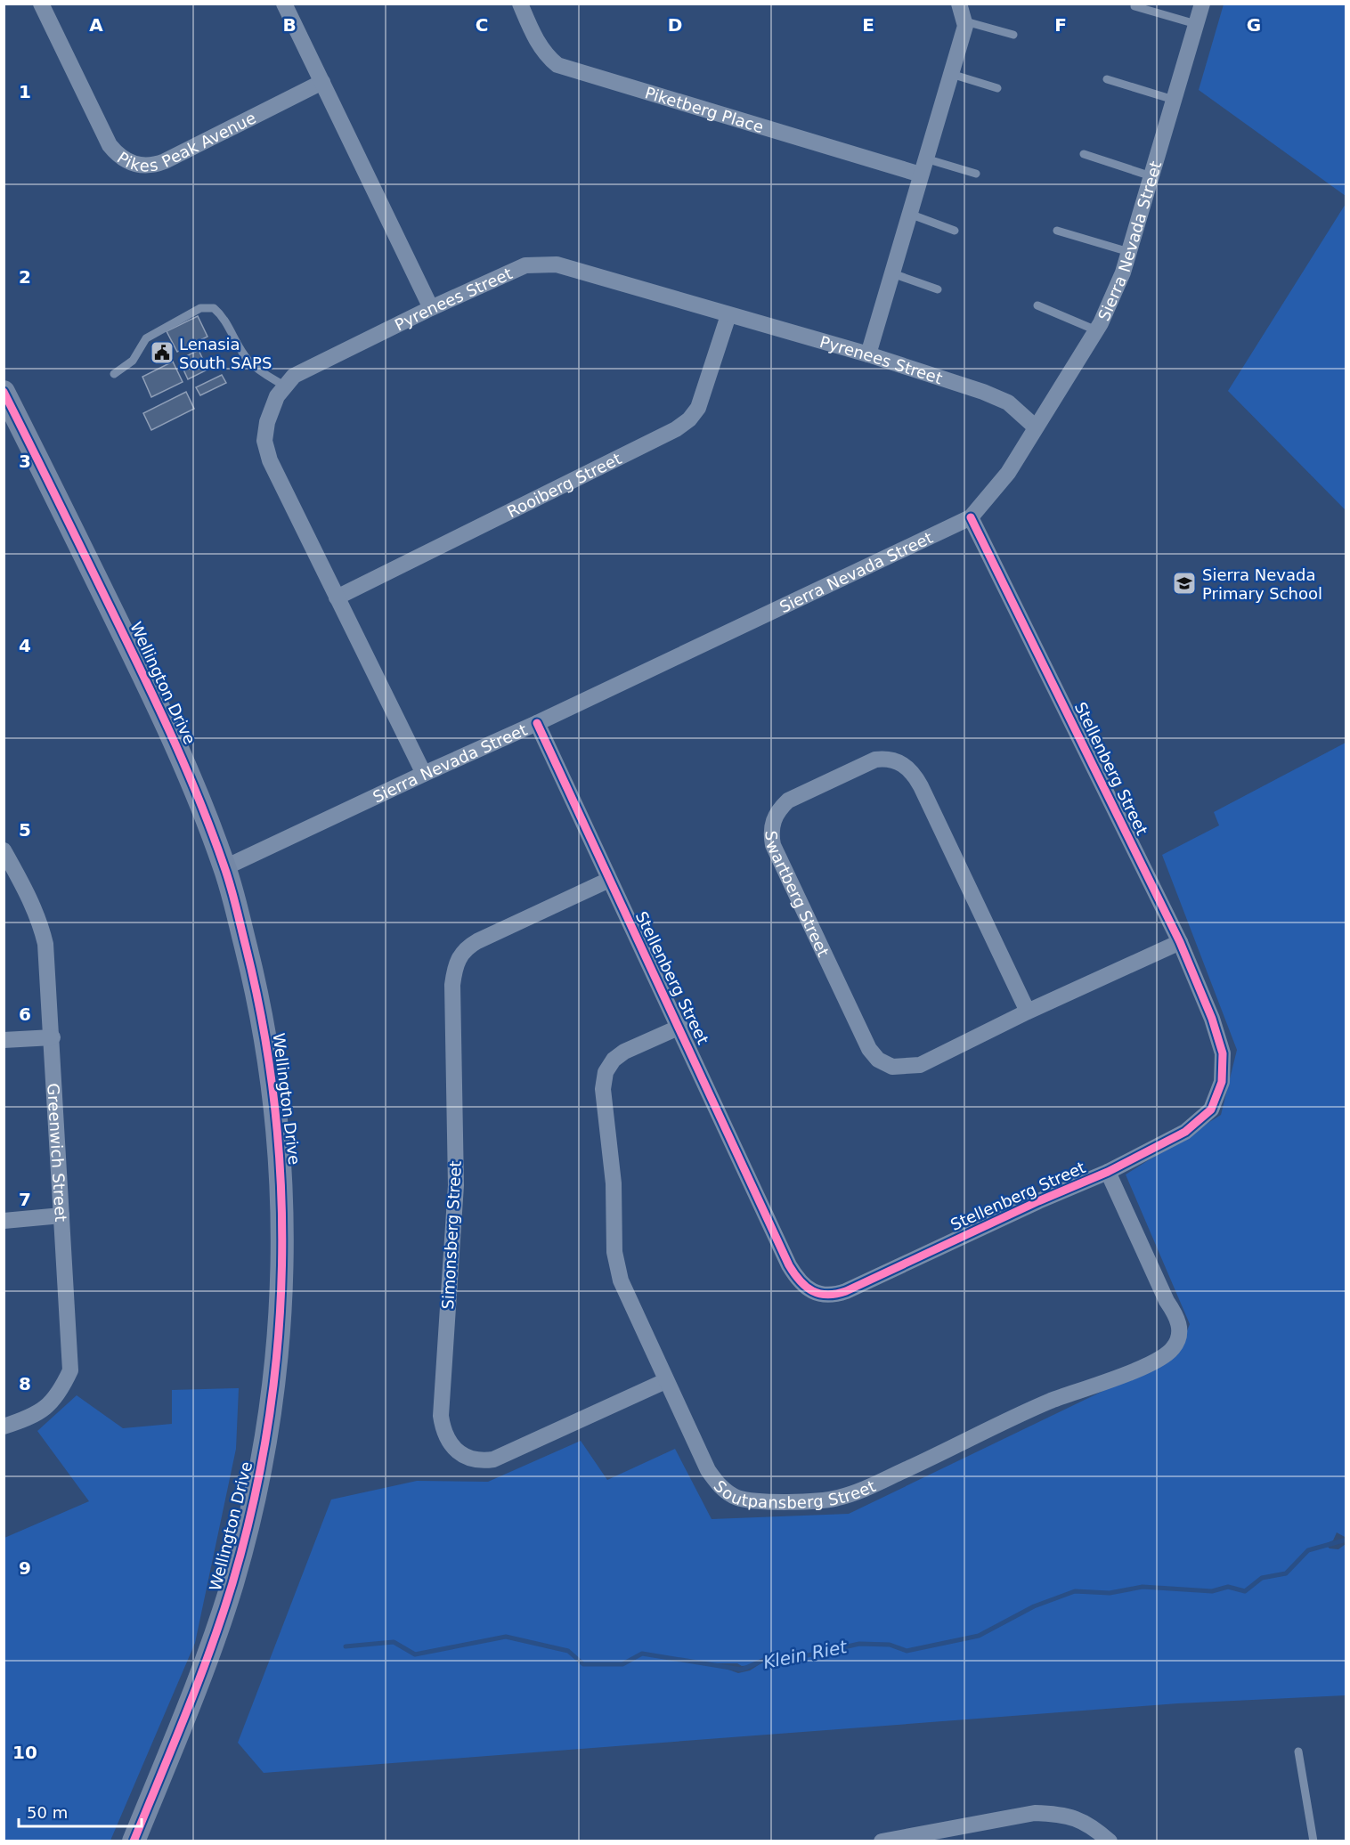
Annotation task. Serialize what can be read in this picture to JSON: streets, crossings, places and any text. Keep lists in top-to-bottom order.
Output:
{
  "streets": {
    "street": [
      "Piketberg Place",
      "Pikes Peak Avenue",
      "Sierra Nevada Street",
      "Pyrenees Street",
      "Rooiberg Street",
      "Wellington Drive",
      "Stellenberg Street",
      "Swartberg Street",
      "Greenwich Street",
      "Simonsberg Street",
      "Soutpansberg Street"
    ]
  },
  "crossings": [
    ["Sierra Nevada Street", "Pyrenees Street"],
    ["Sierra Nevada Street", "Wellington Drive"],
    ["Sierra Nevada Street", "Stellenberg Street"],
    ["Pyrenees Street", "Rooiberg Street"],
    ["Stellenberg Street", "Swartberg Street"],
    ["Stellenberg Street", "Simonsberg Street"],
    ["Stellenberg Street", "Soutpansberg Street"],
    ["Simonsberg Street", "Soutpansberg Street"]
  ],
  "water": ["Klein Riet"],
  "places": {
    "public building": ["Lenasia South SAPS"],
    "school or university": ["Sierra Nevada Primary School"]
  },
  "scale_bar": "50 m",
  "grid": {
    "columns": [
      "A",
      "B",
      "C",
      "D",
      "E",
      "F",
      "G"
    ],
    "rows": [
      "1",
      "2",
      "3",
      "4",
      "5",
      "6",
      "7",
      "8",
      "9",
      "10"
    ]
  }
}
